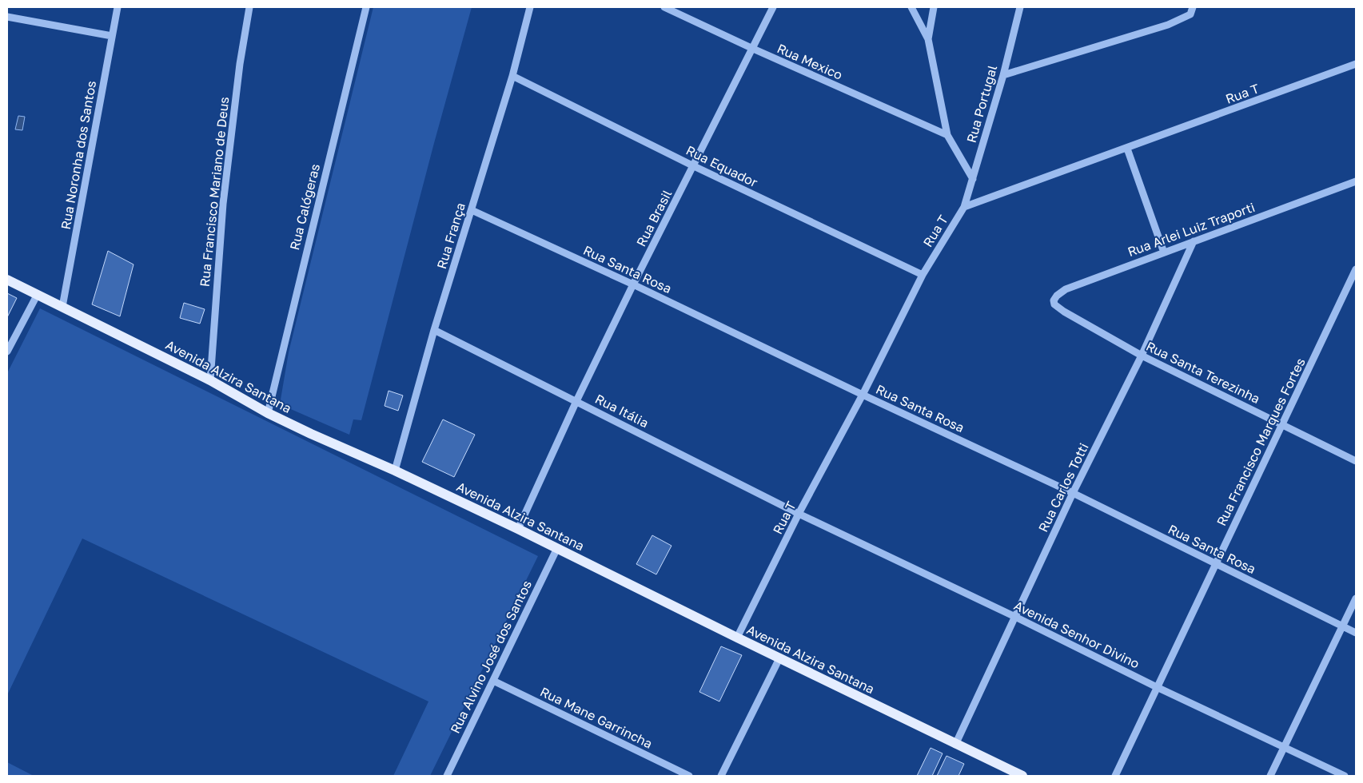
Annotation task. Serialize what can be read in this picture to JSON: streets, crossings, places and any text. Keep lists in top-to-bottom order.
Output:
{
  "streets": {
    "main road": ["Avenida Alzira Santana"],
    "street": [
      "Rua Mexico",
      "Rua T",
      "Rua Portugal",
      "Rua Noronha dos Santos",
      "Rua Equador",
      "Rua Francisco Mariano de Deus",
      "Rua Calógeras",
      "Rua Brasil",
      "Rua Arlei Luiz Traporti",
      "Rua França",
      "Rua Santa Rosa",
      "Rua Santa Terezinha",
      "Rua Itália",
      "Rua Francisco Marques Fortes",
      "Rua Carlos Totti",
      "Avenida Senhor Divino",
      "Rua Alvino José dos Santos",
      "Rua Mane Garrincha"
    ]
  },
  "crossings": [
    ["Rua Mexico", "Rua Brasil"],
    ["Rua T", "Rua Portugal"],
    ["Rua T", "Rua Equador"],
    ["Rua T", "Rua Santa Rosa"],
    ["Rua T", "Avenida Alzira Santana"],
    ["Rua T", "Rua Itália"],
    ["Rua T", "Avenida Senhor Divino"],
    ["Rua Noronha dos Santos", "Avenida Alzira Santana"],
    ["Rua Equador", "Rua Brasil"],
    ["Rua Equador", "Rua França"],
    ["Rua Francisco Mariano de Deus", "Avenida Alzira Santana"],
    ["Rua Calógeras", "Avenida Alzira Santana"],
    ["Rua Brasil", "Rua Santa Rosa"],
    ["Rua Brasil", "Avenida Alzira Santana"],
    ["Rua Brasil", "Rua Itália"],
    ["Rua Arlei Luiz Traporti", "Rua Santa Terezinha"],
    ["Rua Arlei Luiz Traporti", "Rua Carlos Totti"],
    ["Rua França", "Rua Santa Rosa"],
    ["Rua França", "Avenida Alzira Santana"],
    ["Rua França", "Rua Itália"],
    ["Rua Santa Rosa", "Rua Francisco Marques Fortes"],
    ["Rua Santa Rosa", "Rua Carlos Totti"],
    ["Rua Santa Terezinha", "Rua Francisco Marques Fortes"],
    ["Rua Santa Terezinha", "Rua Carlos Totti"],
    ["Avenida Alzira Santana", "Rua Carlos Totti"],
    ["Avenida Alzira Santana", "Rua Alvino José dos Santos"],
    ["Rua Itália", "Avenida Senhor Divino"],
    ["Rua Francisco Marques Fortes", "Avenida Senhor Divino"],
    ["Rua Carlos Totti", "Avenida Senhor Divino"],
    ["Rua Alvino José dos Santos", "Rua Mane Garrincha"]
  ]
}
